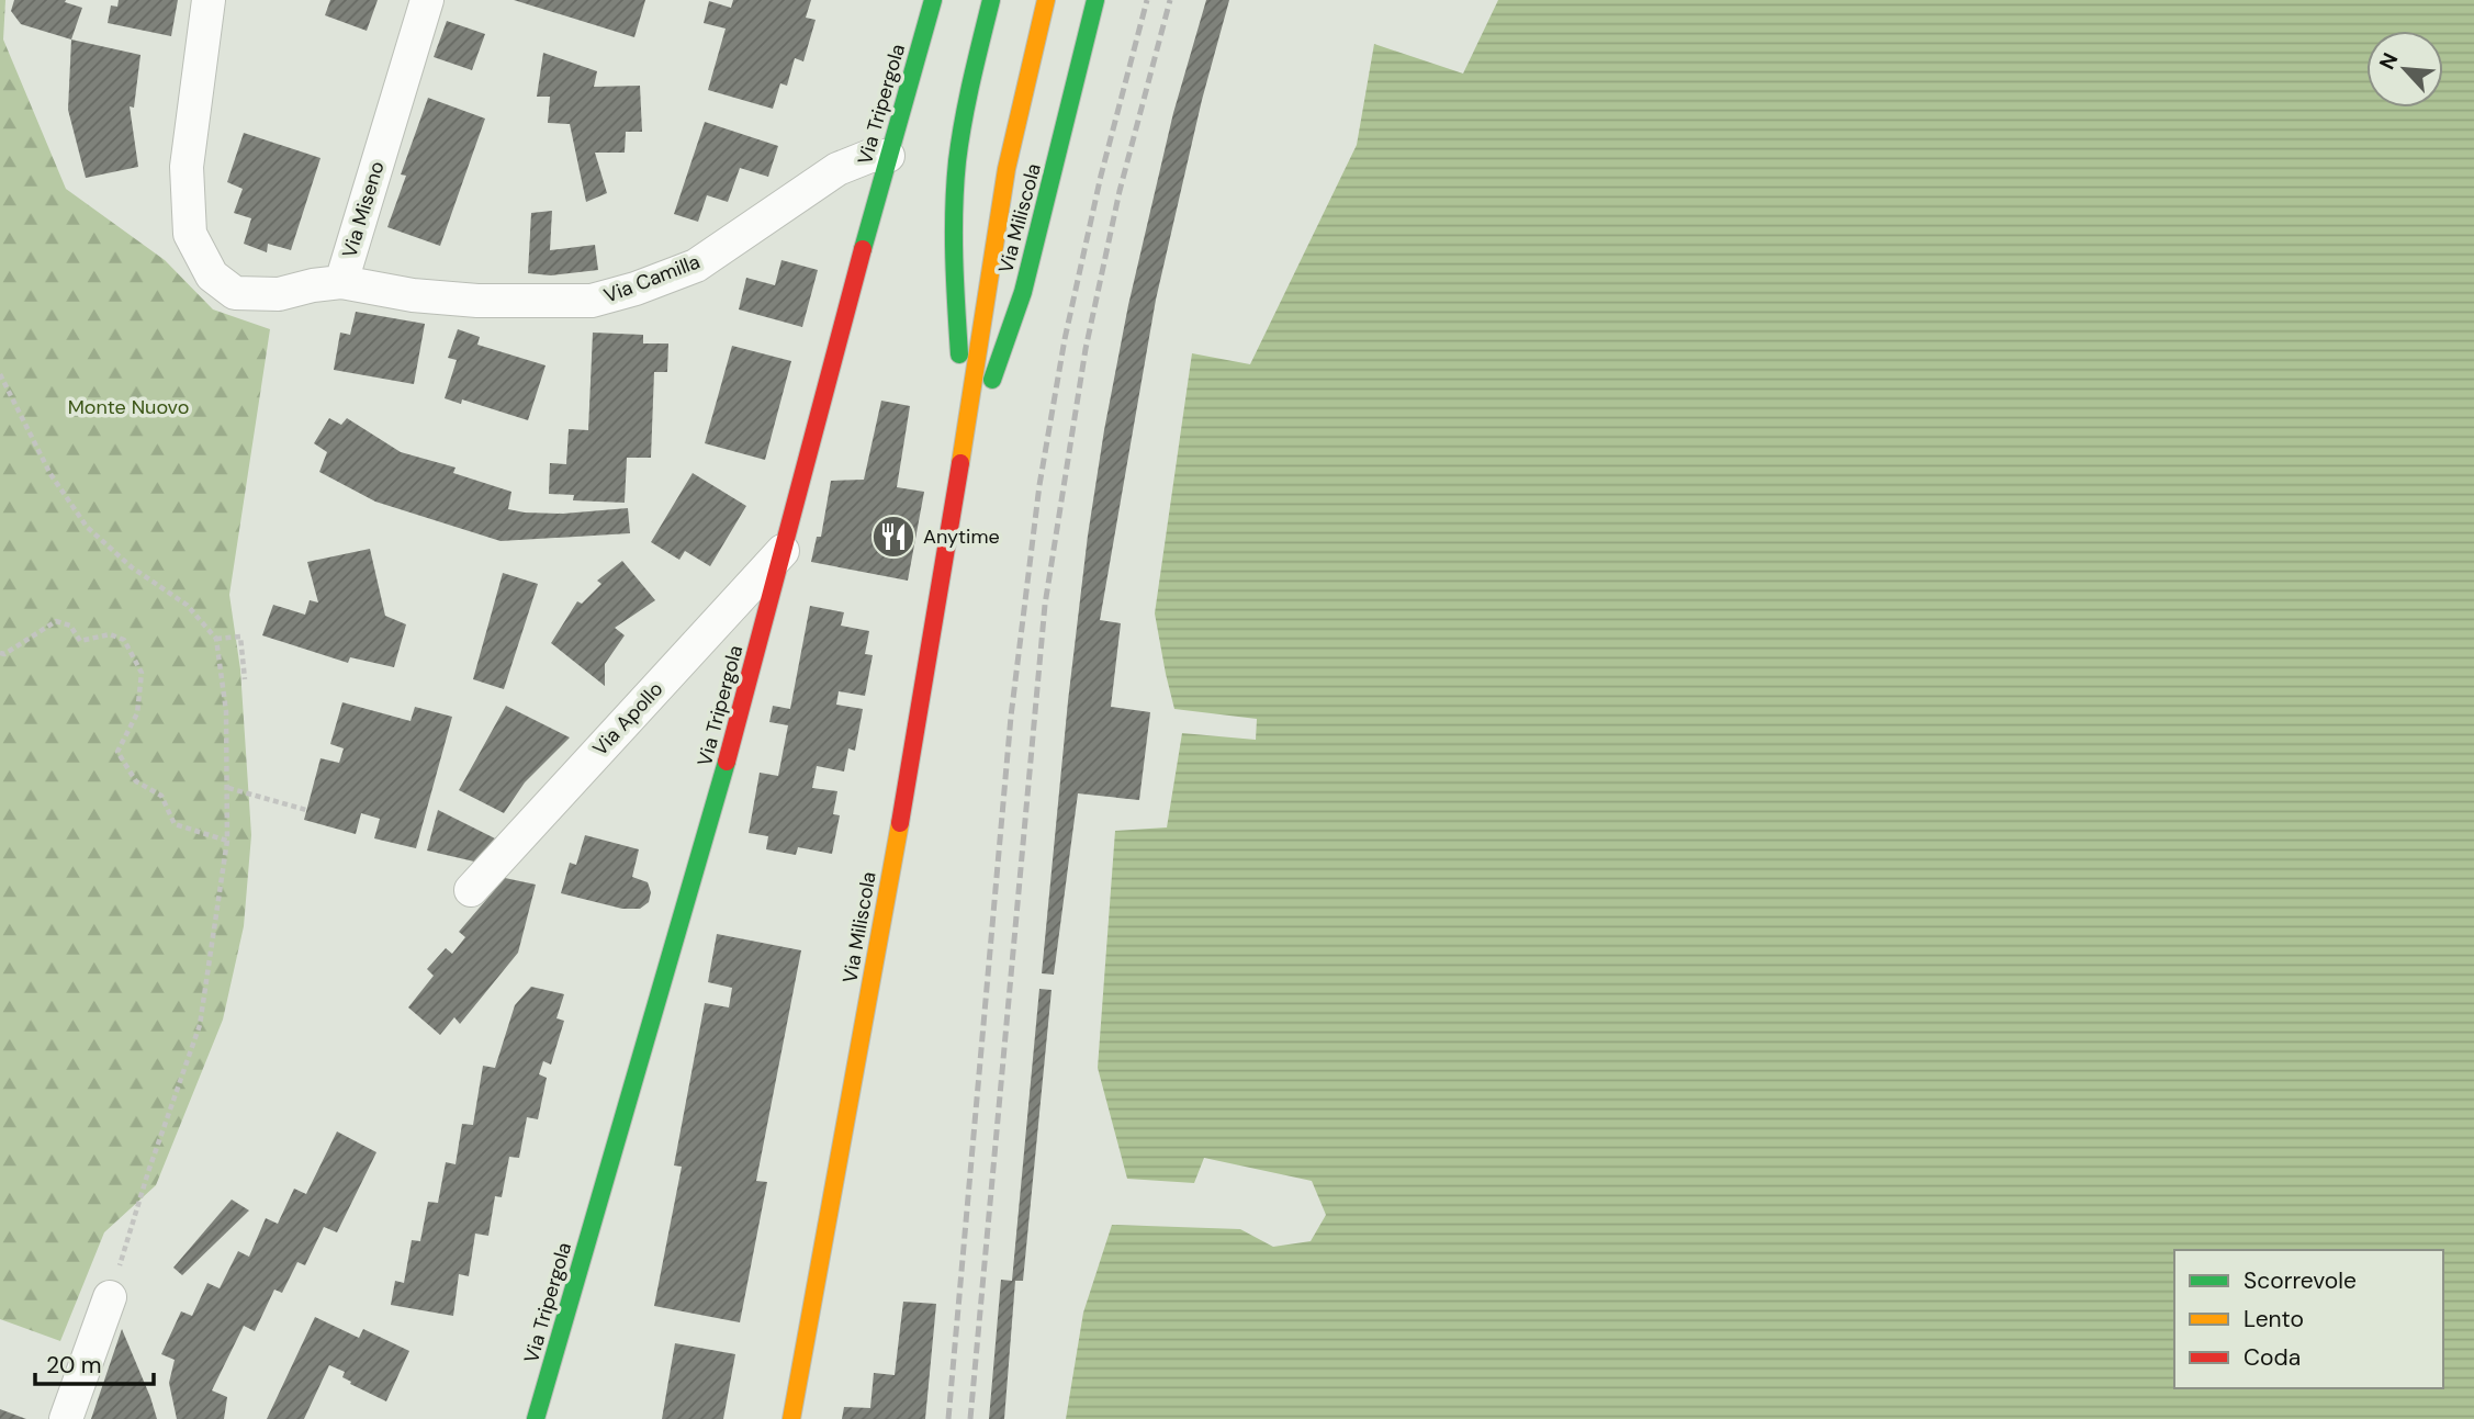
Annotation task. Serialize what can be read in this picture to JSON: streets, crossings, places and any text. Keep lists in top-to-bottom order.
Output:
{
  "streets": {
    "street": [
      "Via Tripergola",
      "Via Miseno",
      "Via Miliscola",
      "Via Camilla",
      "Via Apollo"
    ]
  },
  "crossings": [
    ["Via Tripergola", "Via Camilla"],
    ["Via Tripergola", "Via Apollo"],
    ["Via Miseno", "Via Camilla"]
  ],
  "parks": ["Monte Nuovo"],
  "places": {
    "restaurant": ["Anytime"]
  },
  "legend": ["Scorrevole", "Lento", "Coda"],
  "scale_bar": "20 m",
  "north": "top left"
}
